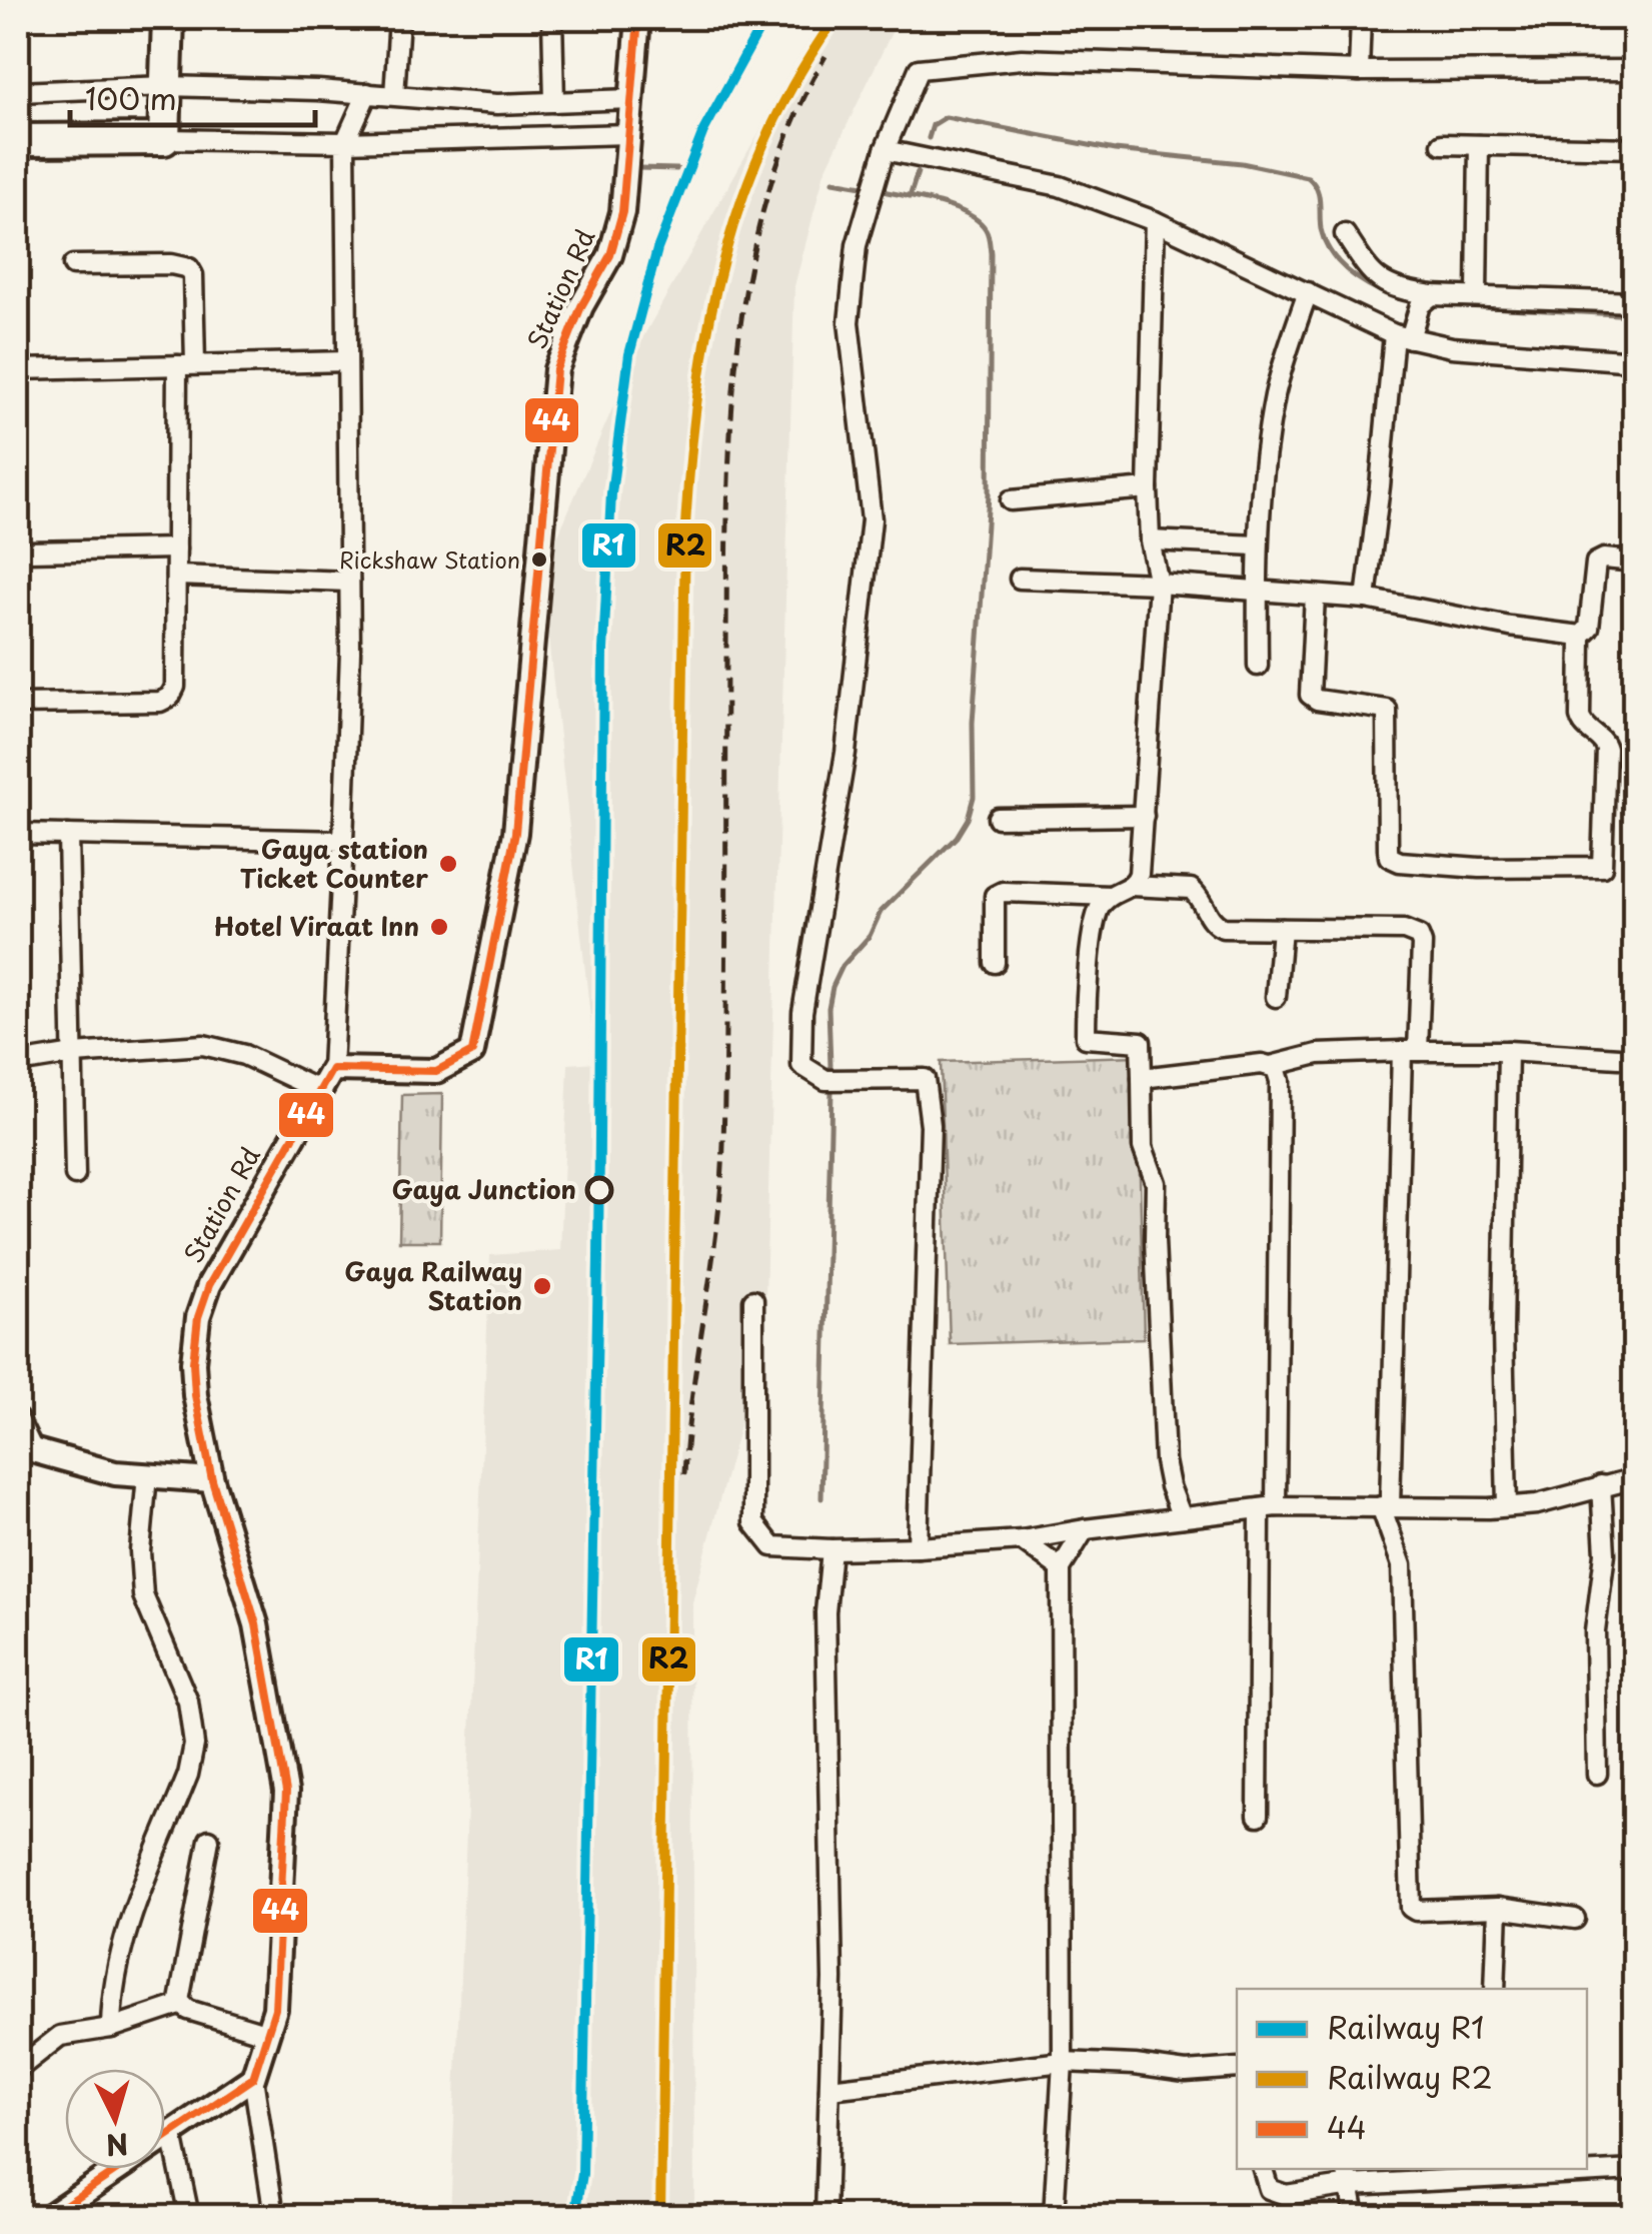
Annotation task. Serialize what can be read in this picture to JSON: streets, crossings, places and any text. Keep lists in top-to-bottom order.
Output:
{
  "streets": {
    "street": ["Station Rd"]
  },
  "places": [
    "Rickshaw Station",
    "Gaya station Ticket Counter",
    "Hotel Viraat Inn",
    "Gaya Junction",
    "Gaya Railway Station"
  ],
  "lines": ["rail line R1", "rail line R2", "transit line 44"],
  "legend": ["Railway R1", "Railway R2", "44"],
  "scale_bar": "100 m",
  "north": "bottom"
}
